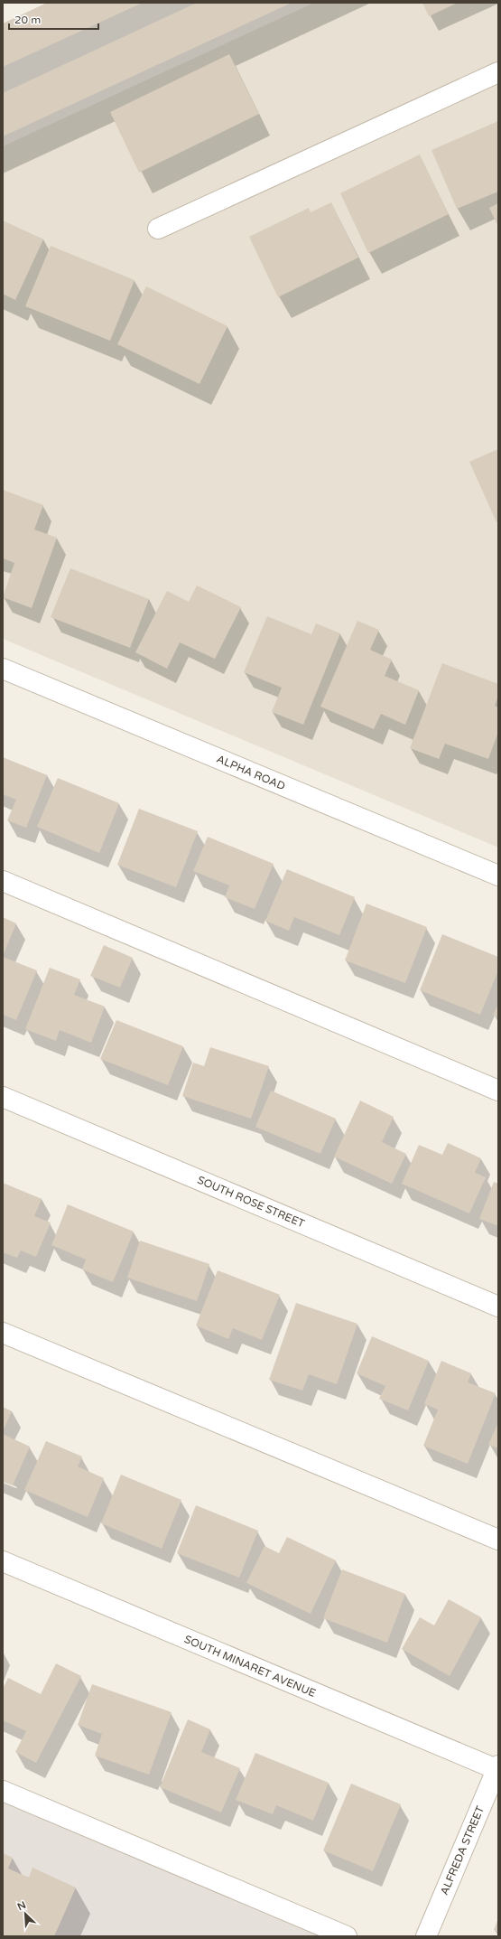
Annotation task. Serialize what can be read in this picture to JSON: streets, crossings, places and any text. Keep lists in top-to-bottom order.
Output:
{
  "streets": {
    "street": [
      "ALPHA ROAD",
      "SOUTH ROSE STREET",
      "SOUTH MINARET AVENUE",
      "ALFREDA STREET"
    ]
  },
  "crossings": [
    ["SOUTH MINARET AVENUE", "ALFREDA STREET"]
  ],
  "scale_bar": "20 m",
  "north": "top left"
}
